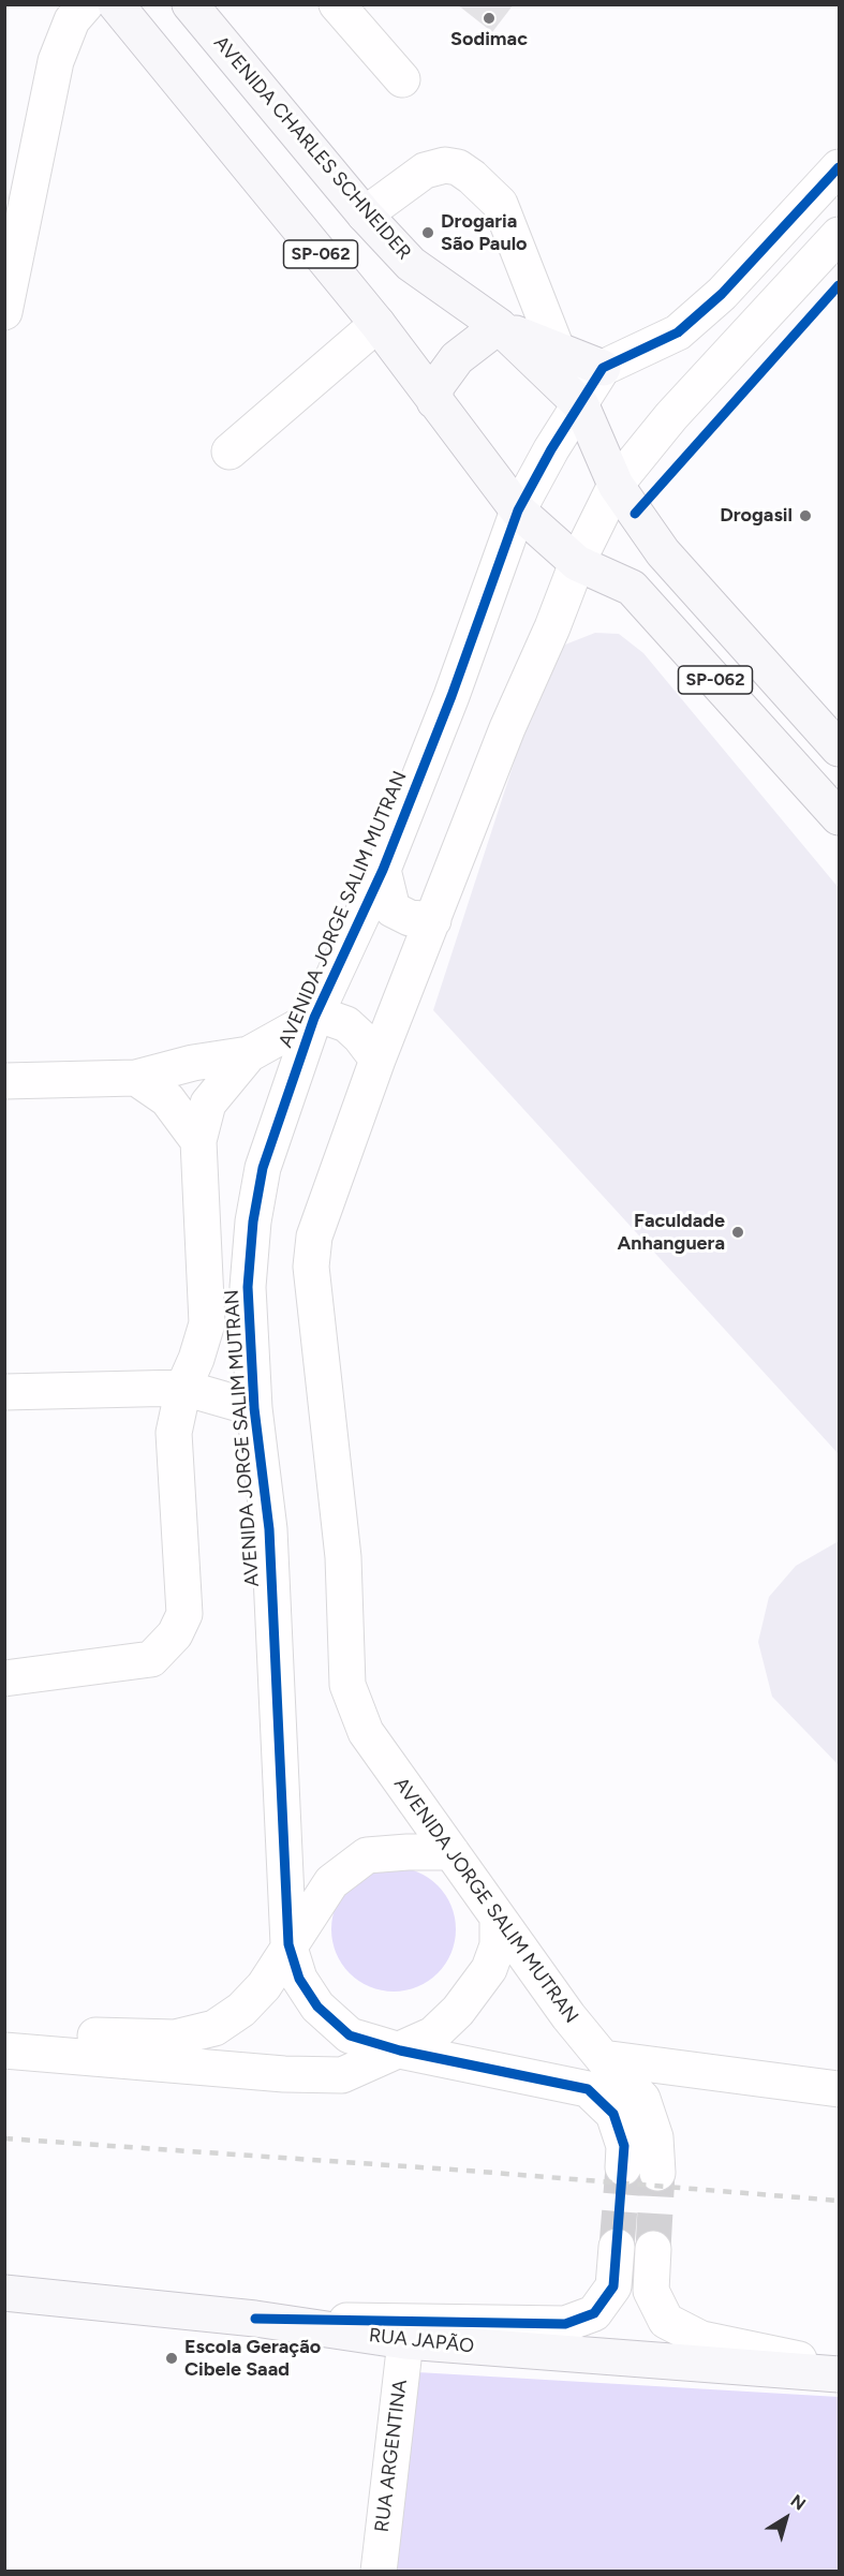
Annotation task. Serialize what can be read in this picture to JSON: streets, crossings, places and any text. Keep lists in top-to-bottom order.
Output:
{
  "streets": {
    "main road": ["AVENIDA CHARLES SCHNEIDER", "SP-062", "RUA JAPÃO"],
    "street": ["AVENIDA JORGE SALIM MUTRAN", "RUA ARGENTINA"]
  },
  "crossings": [
    ["AVENIDA CHARLES SCHNEIDER", "AVENIDA JORGE SALIM MUTRAN"],
    ["SP-062", "AVENIDA JORGE SALIM MUTRAN"],
    ["RUA JAPÃO", "RUA ARGENTINA"]
  ],
  "places": [
    "Sodimac",
    "Drogaria São Paulo",
    "Drogasil",
    "Faculdade Anhanguera",
    "Escola Geração Cibele Saad"
  ],
  "north": "top right"
}
